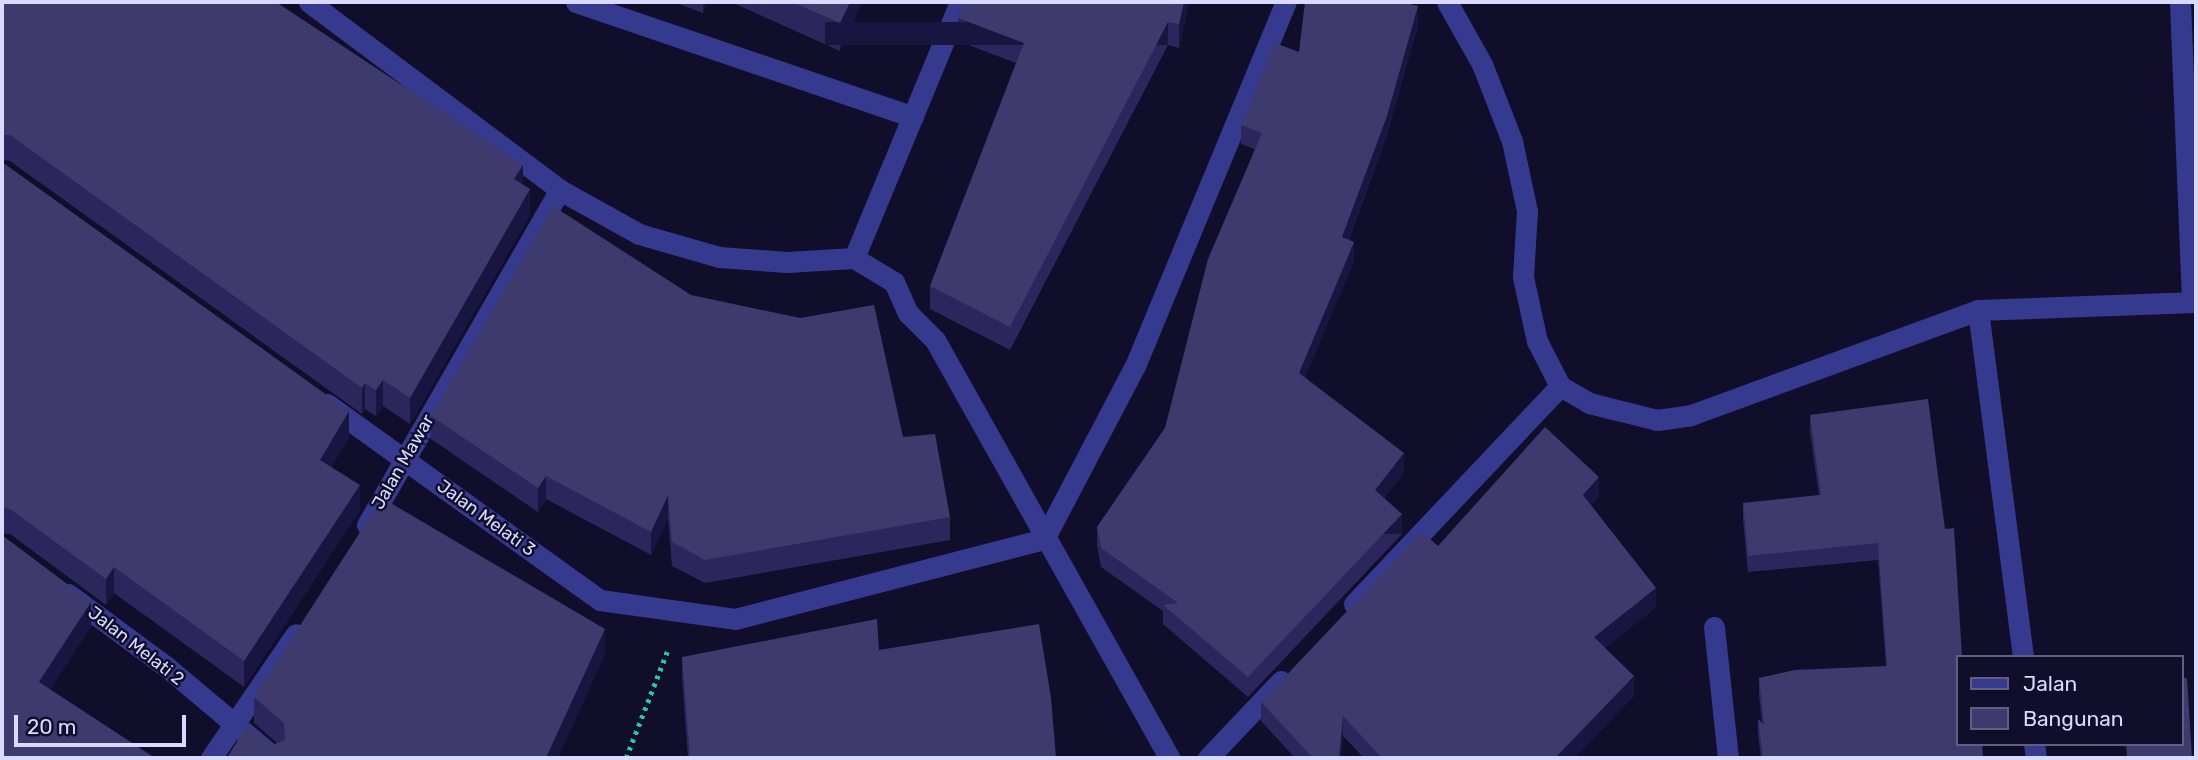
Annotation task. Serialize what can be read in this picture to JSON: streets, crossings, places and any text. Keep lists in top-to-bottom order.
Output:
{
  "streets": {
    "street": ["Jalan Mawar", "Jalan Melati 3", "Jalan Melati 2"]
  },
  "crossings": [
    ["Jalan Mawar", "Jalan Melati 3"]
  ],
  "legend": ["Jalan", "Bangunan"],
  "scale_bar": "20 m"
}
